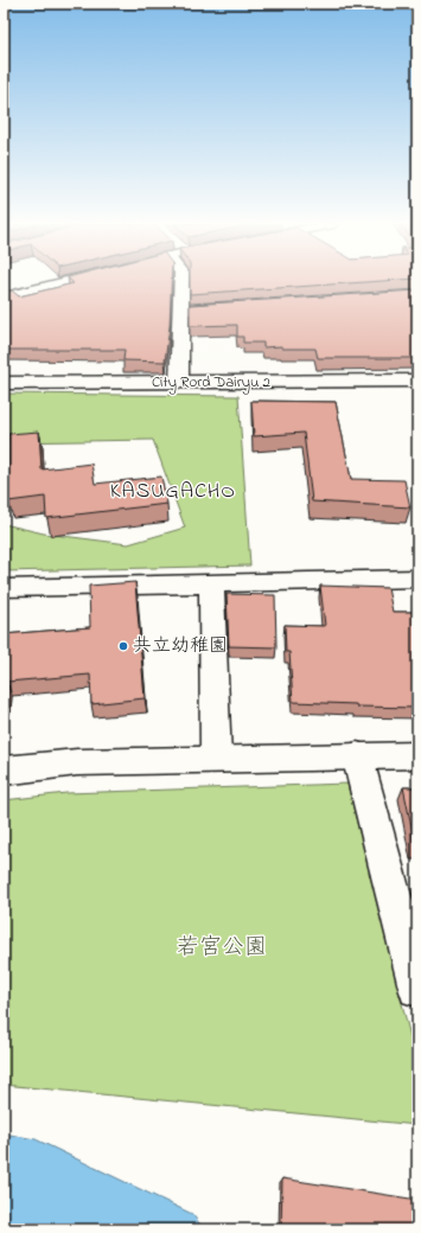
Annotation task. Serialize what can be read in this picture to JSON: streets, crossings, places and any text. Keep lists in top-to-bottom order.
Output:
{
  "streets": {
    "main road": ["City Rord Dairyu 2"]
  },
  "districts": ["KASUGACHO"],
  "parks": ["若宮公園"],
  "places": ["共立幼稚園"]
}
